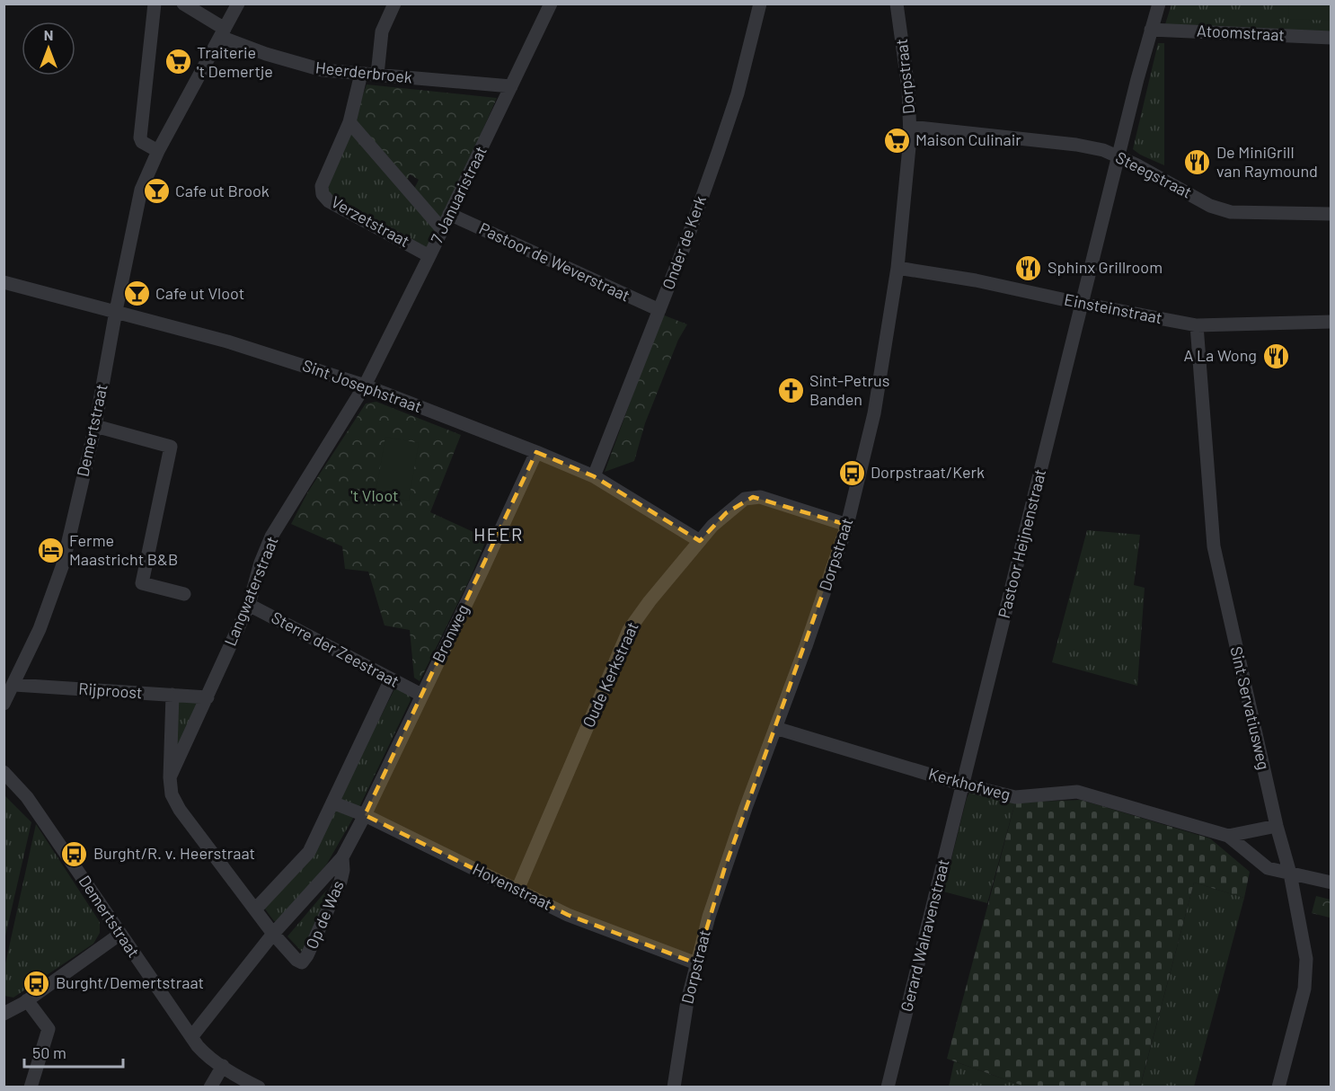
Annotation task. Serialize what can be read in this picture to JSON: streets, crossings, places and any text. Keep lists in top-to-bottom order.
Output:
{
  "streets": {
    "street": [
      "Atoomstraat",
      "Heerderbroek",
      "Dorpstraat",
      "Steegstraat",
      "7 Januaristraat",
      "Verzetstraat",
      "Onder de Kerk",
      "Pastoor de Weverstraat",
      "Einsteinstraat",
      "Sint Josephstraat",
      "Demertstraat",
      "Pastoor Heijnenstraat",
      "Langwaterstraat",
      "Bronweg",
      "Sterre der Zeestraat",
      "Oude Kerkstraat",
      "Rijproost",
      "Sint Servatiusweg",
      "Kerkhofweg",
      "Hovenstraat",
      "Op de Was",
      "Gerard Walravenstraat"
    ]
  },
  "crossings": [
    ["Atoomstraat", "Pastoor Heijnenstraat"],
    ["Heerderbroek", "7 Januaristraat"],
    ["Heerderbroek", "Verzetstraat"],
    ["Heerderbroek", "Demertstraat"],
    ["Dorpstraat", "Steegstraat"],
    ["Dorpstraat", "Einsteinstraat"],
    ["Dorpstraat", "Oude Kerkstraat"],
    ["Dorpstraat", "Kerkhofweg"],
    ["Dorpstraat", "Hovenstraat"],
    ["Steegstraat", "Pastoor Heijnenstraat"],
    ["7 Januaristraat", "Verzetstraat"],
    ["7 Januaristraat", "Pastoor de Weverstraat"],
    ["7 Januaristraat", "Sint Josephstraat"],
    ["7 Januaristraat", "Langwaterstraat"],
    ["Onder de Kerk", "Pastoor de Weverstraat"],
    ["Onder de Kerk", "Sint Josephstraat"],
    ["Einsteinstraat", "Pastoor Heijnenstraat"],
    ["Einsteinstraat", "Sint Servatiusweg"],
    ["Sint Josephstraat", "Demertstraat"],
    ["Sint Josephstraat", "Langwaterstraat"],
    ["Sint Josephstraat", "Bronweg"],
    ["Sint Josephstraat", "Oude Kerkstraat"],
    ["Demertstraat", "Rijproost"],
    ["Demertstraat", "Op de Was"],
    ["Pastoor Heijnenstraat", "Kerkhofweg"],
    ["Pastoor Heijnenstraat", "Gerard Walravenstraat"],
    ["Langwaterstraat", "Sterre der Zeestraat"],
    ["Langwaterstraat", "Rijproost"],
    ["Bronweg", "Sterre der Zeestraat"],
    ["Bronweg", "Hovenstraat"],
    ["Bronweg", "Op de Was"],
    ["Oude Kerkstraat", "Hovenstraat"],
    ["Sint Servatiusweg", "Kerkhofweg"],
    ["Kerkhofweg", "Gerard Walravenstraat"],
    ["Hovenstraat", "Op de Was"]
  ],
  "districts": ["HEER"],
  "parks": ["'t Vloot"],
  "places": {
    "supermarket": ["Traiterie 't Demertje", "Maison Culinair"],
    "restaurant": ["De MiniGrill van Raymound", "Sphinx Grillroom", "A La Wong"],
    "bar": ["Cafe ut Brook", "Cafe ut Vloot"],
    "church": ["Sint-Petrus Banden"],
    "bus stop": ["Dorpstraat/Kerk", "Burght/R. v. Heerstraat", "Burght/Demertstraat"],
    "hotel": ["Ferme Maastricht B&B"]
  },
  "scale_bar": "50 m",
  "north": "top"
}
